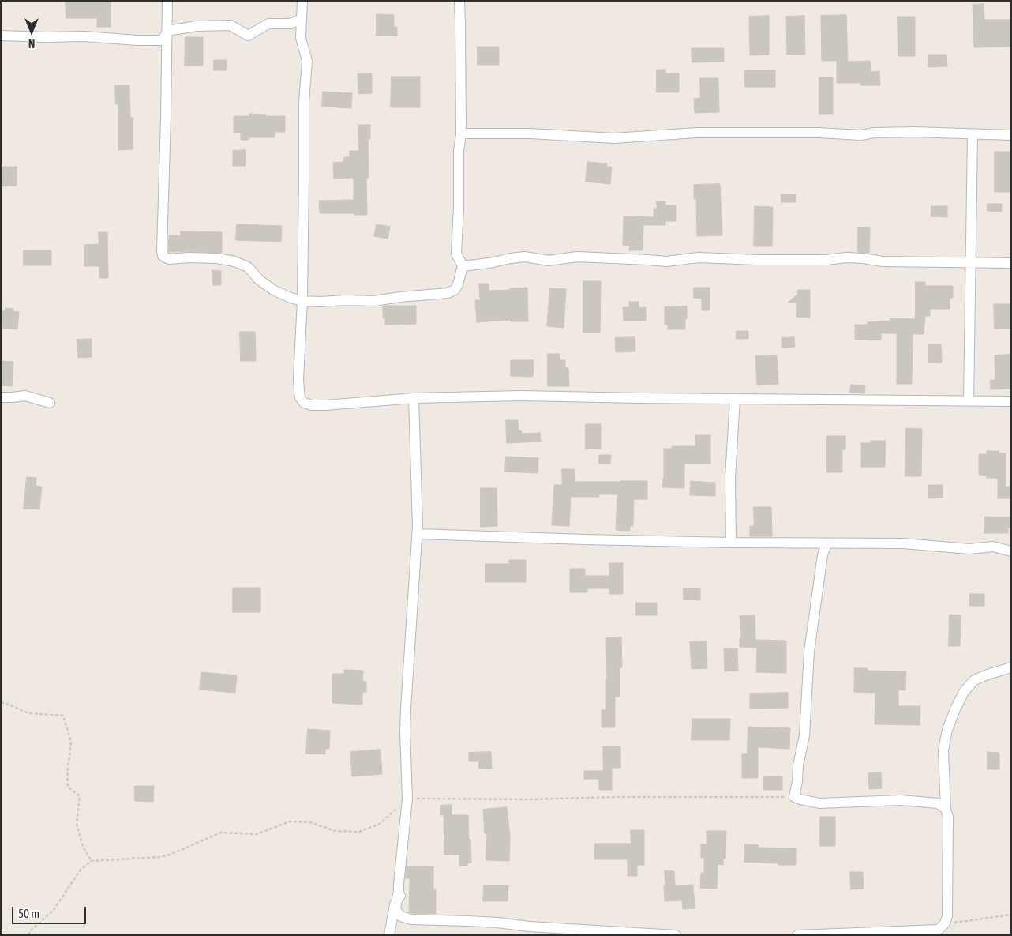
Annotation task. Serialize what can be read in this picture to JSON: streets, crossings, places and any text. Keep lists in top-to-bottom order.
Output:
{
  "scale_bar": "50 m",
  "north": "bottom"
}
